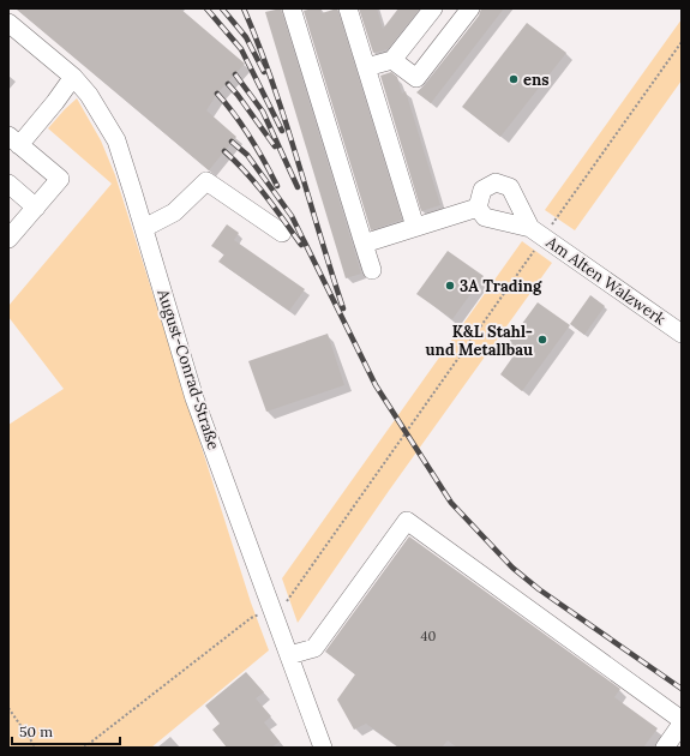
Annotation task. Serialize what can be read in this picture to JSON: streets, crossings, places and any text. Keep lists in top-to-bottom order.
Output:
{
  "streets": {
    "street": ["Am Alten Walzwerk", "August-Conrad-Straße"]
  },
  "places": ["ens", "3A Trading", "K&L Stahl- und Metallbau"],
  "house_numbers": ["40"],
  "scale_bar": "50 m"
}
